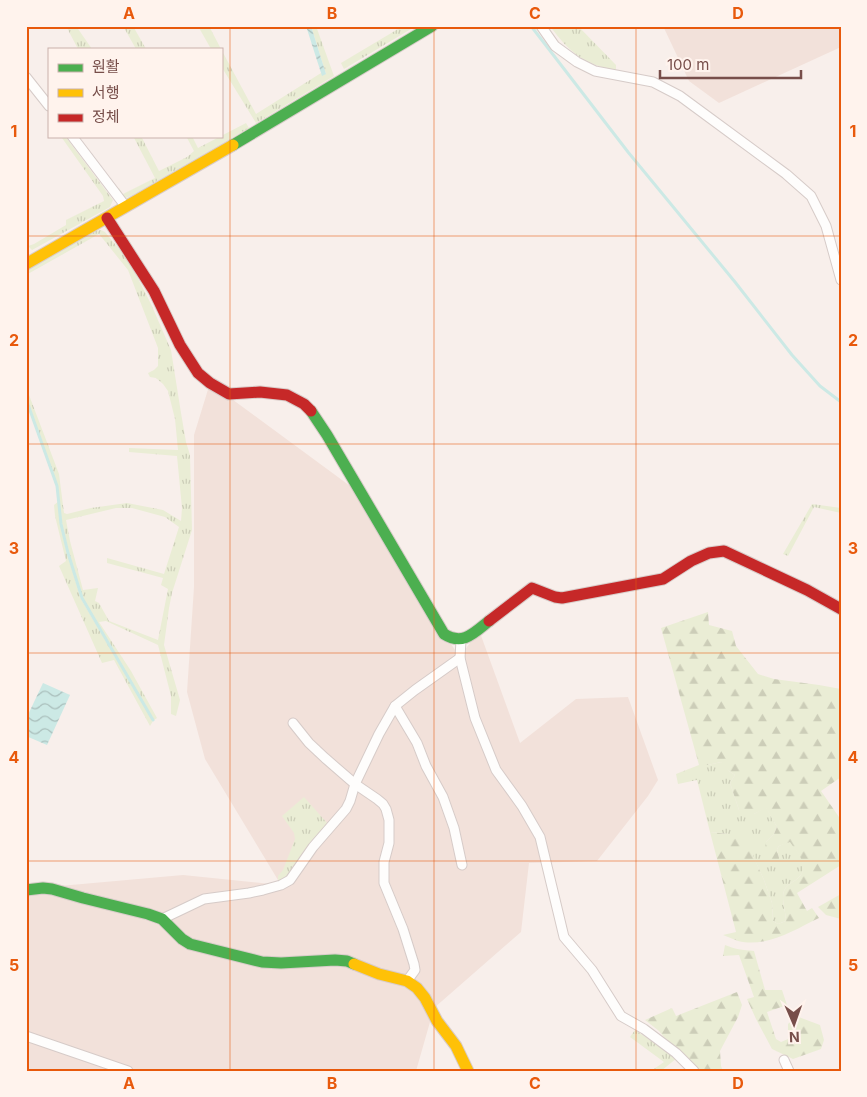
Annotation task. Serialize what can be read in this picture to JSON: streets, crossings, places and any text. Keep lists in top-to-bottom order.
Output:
{
  "legend": ["원활", "서행", "정체"],
  "scale_bar": "100 m",
  "north": "bottom",
  "grid": {
    "columns": [
      "A",
      "B",
      "C",
      "D"
    ],
    "rows": [
      "1",
      "2",
      "3",
      "4",
      "5"
    ]
  }
}
